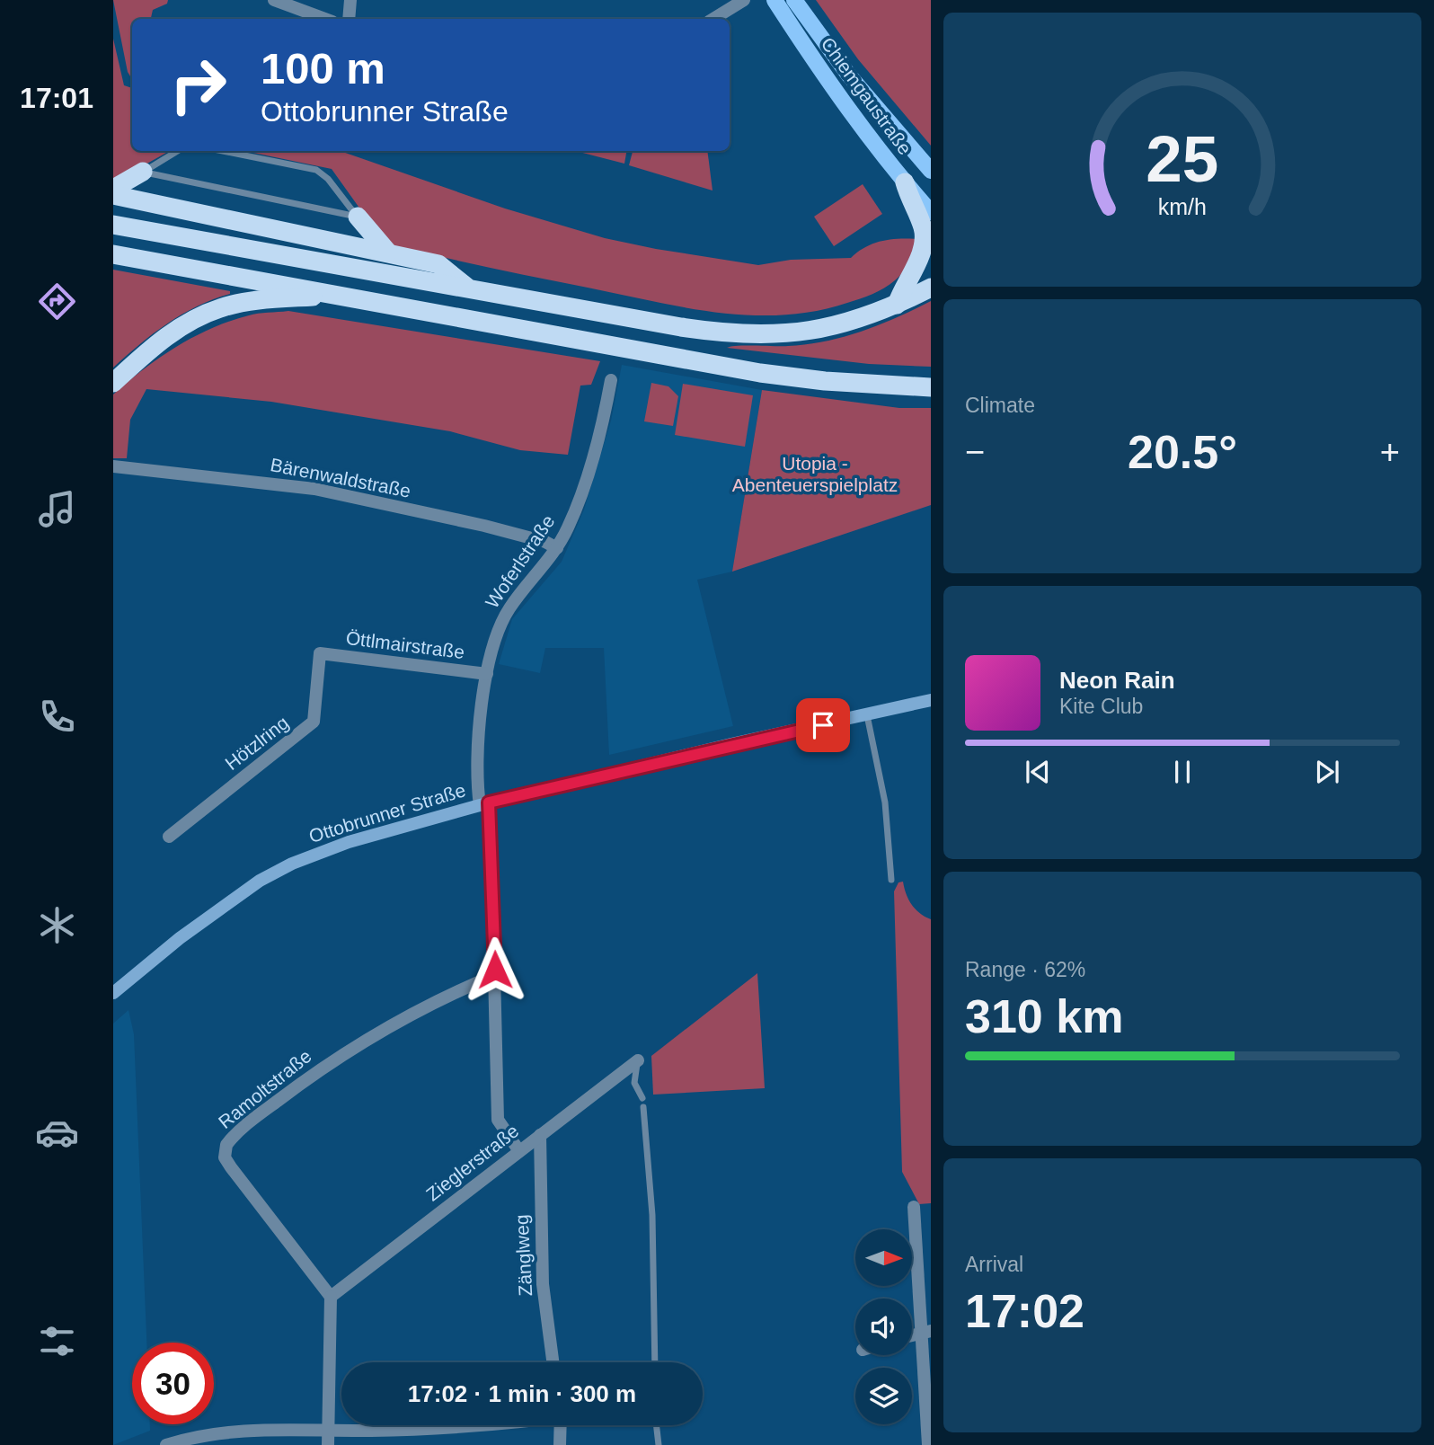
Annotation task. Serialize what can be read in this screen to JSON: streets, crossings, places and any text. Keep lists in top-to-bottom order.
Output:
{
  "streets": {
    "main road": ["Chiemgaustraße", "Ottobrunner Straße"],
    "street": [
      "Bärenwaldstraße",
      "Woferlstraße",
      "Öttlmairstraße",
      "Hötzlring",
      "Ramoltstraße",
      "Zieglerstraße",
      "Zänglweg"
    ]
  },
  "crossings": [
    ["Bärenwaldstraße", "Woferlstraße"],
    ["Woferlstraße", "Öttlmairstraße"],
    ["Woferlstraße", "Ottobrunner Straße"],
    ["Woferlstraße", "Ramoltstraße"],
    ["Woferlstraße", "Zieglerstraße"],
    ["Öttlmairstraße", "Hötzlring"],
    ["Ramoltstraße", "Zieglerstraße"],
    ["Zieglerstraße", "Zänglweg"]
  ],
  "parks": ["Utopia - Abenteuerspielplatz"],
  "north": "right",
  "page": {
    "tabs": "17:01",
    "turn": ["100 m", "Ottobrunner Straße"],
    "tile": [
      "Climate",
      ["Range · 62%", "310 km"],
      ["Arrival", "17:02"]
    ],
    "heat": ["−", "20.5°", "+"],
    "song": ["Neon Rain", "Kite Club"],
    "limit": "30",
    "trip": "17:02 · 1 min · 300 m",
    "gauge": ["25", "km/h"]
  }
}
